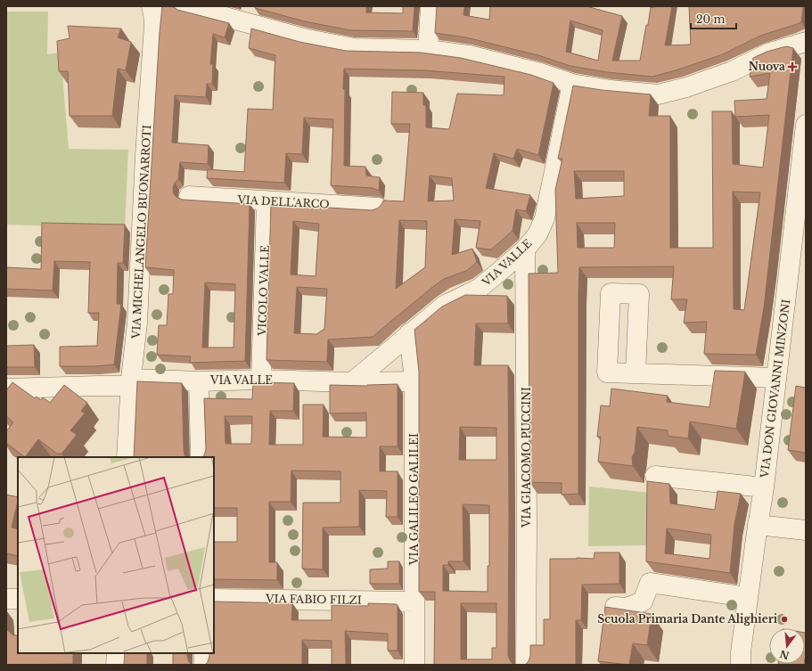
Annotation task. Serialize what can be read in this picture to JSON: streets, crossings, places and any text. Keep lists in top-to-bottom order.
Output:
{
  "streets": {
    "street": [
      "VIA DELL'ARCO",
      "VIA MICHELANGELO BUONARROTI",
      "VIA VALLE",
      "VICOLO VALLE",
      "VIA DON GIOVANNI MINZONI",
      "VIA GIACOMO PUCCINI",
      "VIA GALILEO GALILEI",
      "VIA FABIO FILZI"
    ]
  },
  "crossings": [
    ["VIA DELL'ARCO", "VICOLO VALLE"],
    ["VIA MICHELANGELO BUONARROTI", "VIA VALLE"],
    ["VIA VALLE", "VICOLO VALLE"],
    ["VIA VALLE", "VIA GIACOMO PUCCINI"],
    ["VIA VALLE", "VIA GALILEO GALILEI"],
    ["VIA GALILEO GALILEI", "VIA FABIO FILZI"]
  ],
  "places": {
    "health": ["Nuova"],
    "other": ["Scuola Primaria Dante Alighieri"]
  },
  "scale_bar": "20 m",
  "north": "bottom"
}
